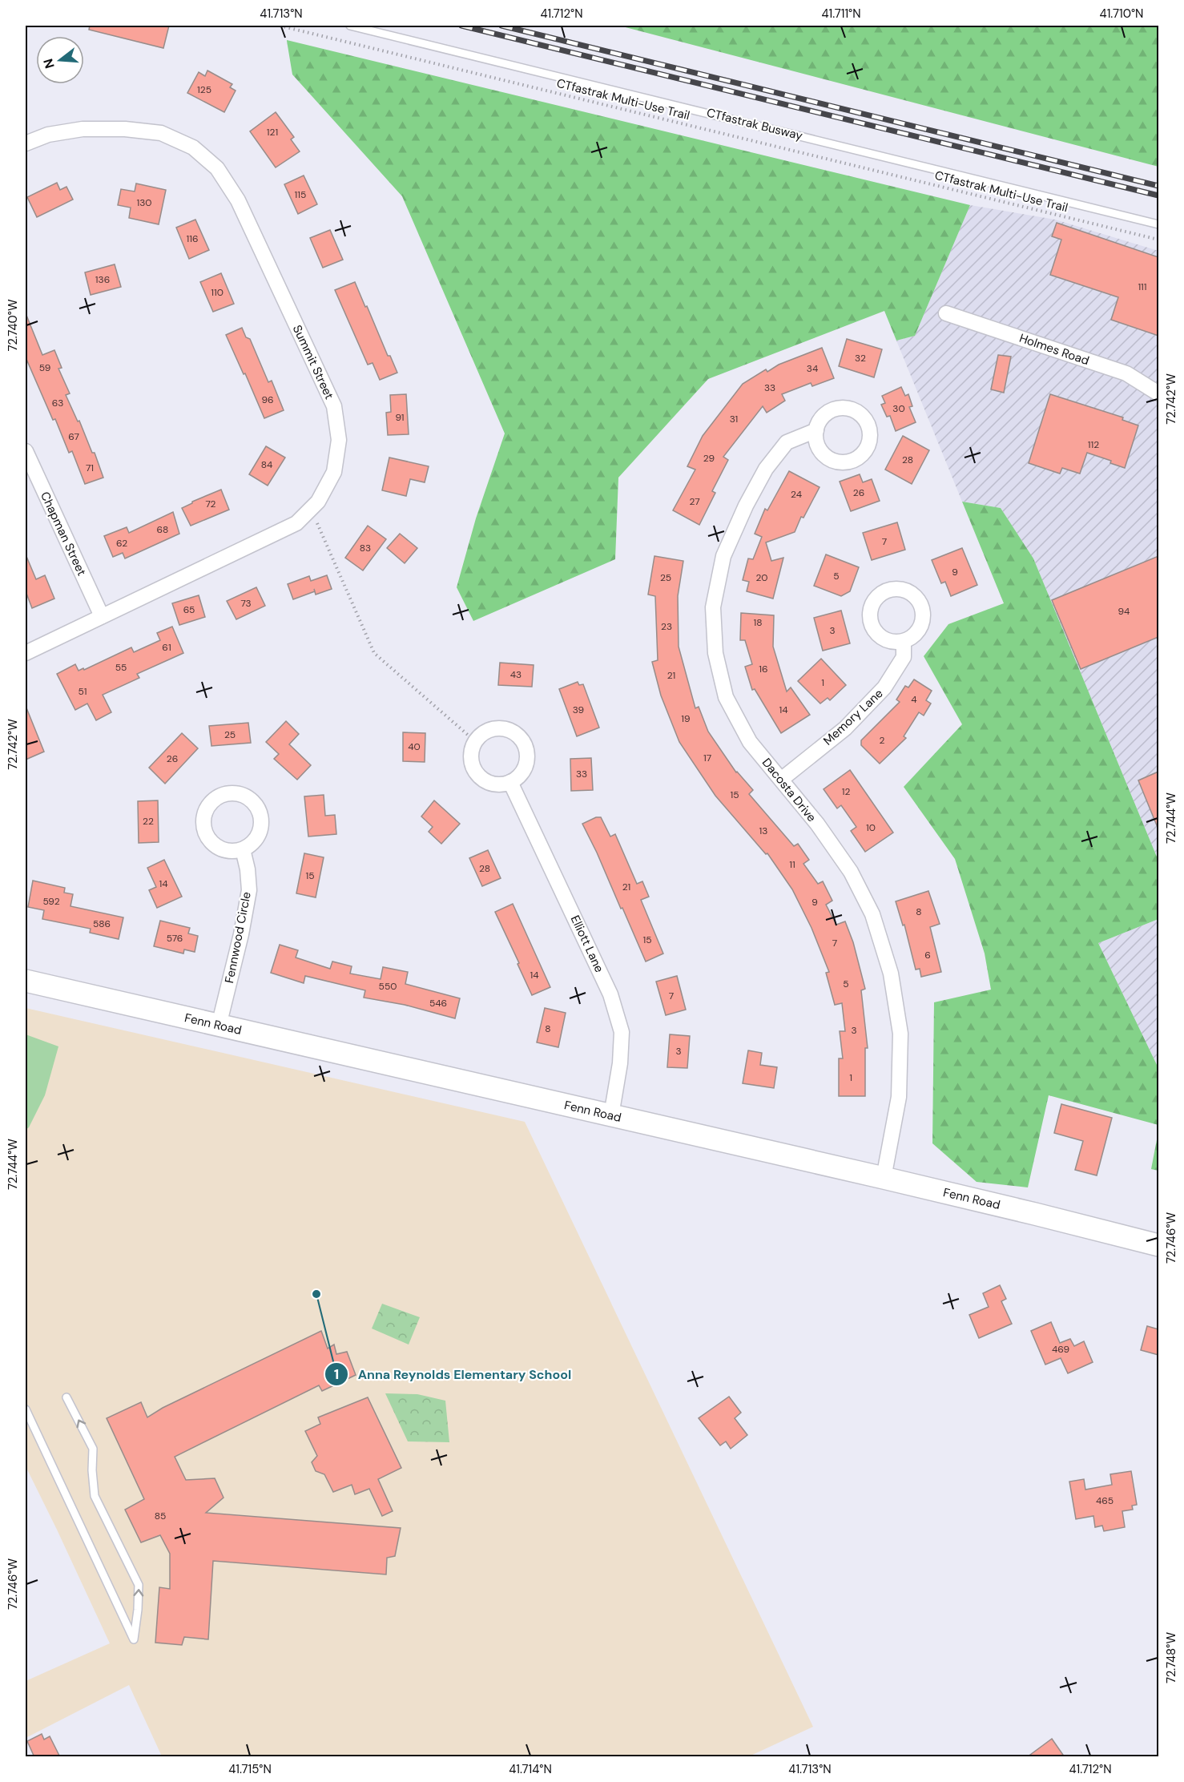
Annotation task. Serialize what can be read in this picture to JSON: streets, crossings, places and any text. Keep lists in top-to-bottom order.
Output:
{
  "streets": {
    "street": [
      "Holmes Road",
      "Summit Street",
      "Chapman Street",
      "Memory Lane",
      "Dacosta Drive",
      "Fennwood Circle",
      "Elliott Lane",
      "Fenn Road"
    ],
    "lane": ["CTfastrak Busway"],
    "path": ["CTfastrak Multi-Use Trail"]
  },
  "crossings": [
    ["Summit Street", "Chapman Street"],
    ["Memory Lane", "Dacosta Drive"],
    ["Dacosta Drive", "Fenn Road"],
    ["Fennwood Circle", "Fenn Road"],
    ["Elliott Lane", "Fenn Road"]
  ],
  "places": ["Anna Reynolds Elementary School"],
  "house_numbers": [
    "125",
    "121",
    "115",
    "130",
    "116",
    "136",
    "111",
    "110",
    "32",
    "59",
    "34",
    "33",
    "96",
    "63",
    "30",
    "91",
    "31",
    "67",
    "112",
    "29",
    "28",
    "84",
    "71",
    "26",
    "24",
    "27",
    "72",
    "68",
    "7",
    "62",
    "83",
    "9",
    "5",
    "25",
    "20",
    "73",
    "65",
    "94",
    "18",
    "23",
    "3",
    "61",
    "55",
    "16",
    "43",
    "21",
    "1",
    "51",
    "4",
    "39",
    "14",
    "19",
    "25",
    "2",
    "40",
    "17",
    "26",
    "33",
    "12",
    "15",
    "22",
    "10",
    "13",
    "11",
    "28",
    "15",
    "14",
    "21",
    "592",
    "9",
    "8",
    "586",
    "576",
    "15",
    "7",
    "6",
    "14",
    "5",
    "550",
    "7",
    "546",
    "8",
    "3",
    "3",
    "1",
    "469",
    "465",
    "85"
  ],
  "north": "left",
  "coordinates": [
    "41.713°N",
    "41.712°N",
    "41.711°N",
    "41.710°N",
    "72.740°W",
    "72.742°W",
    "72.744°W",
    "72.746°W",
    "72.748°W",
    "41.715°N",
    "41.714°N"
  ]
}
